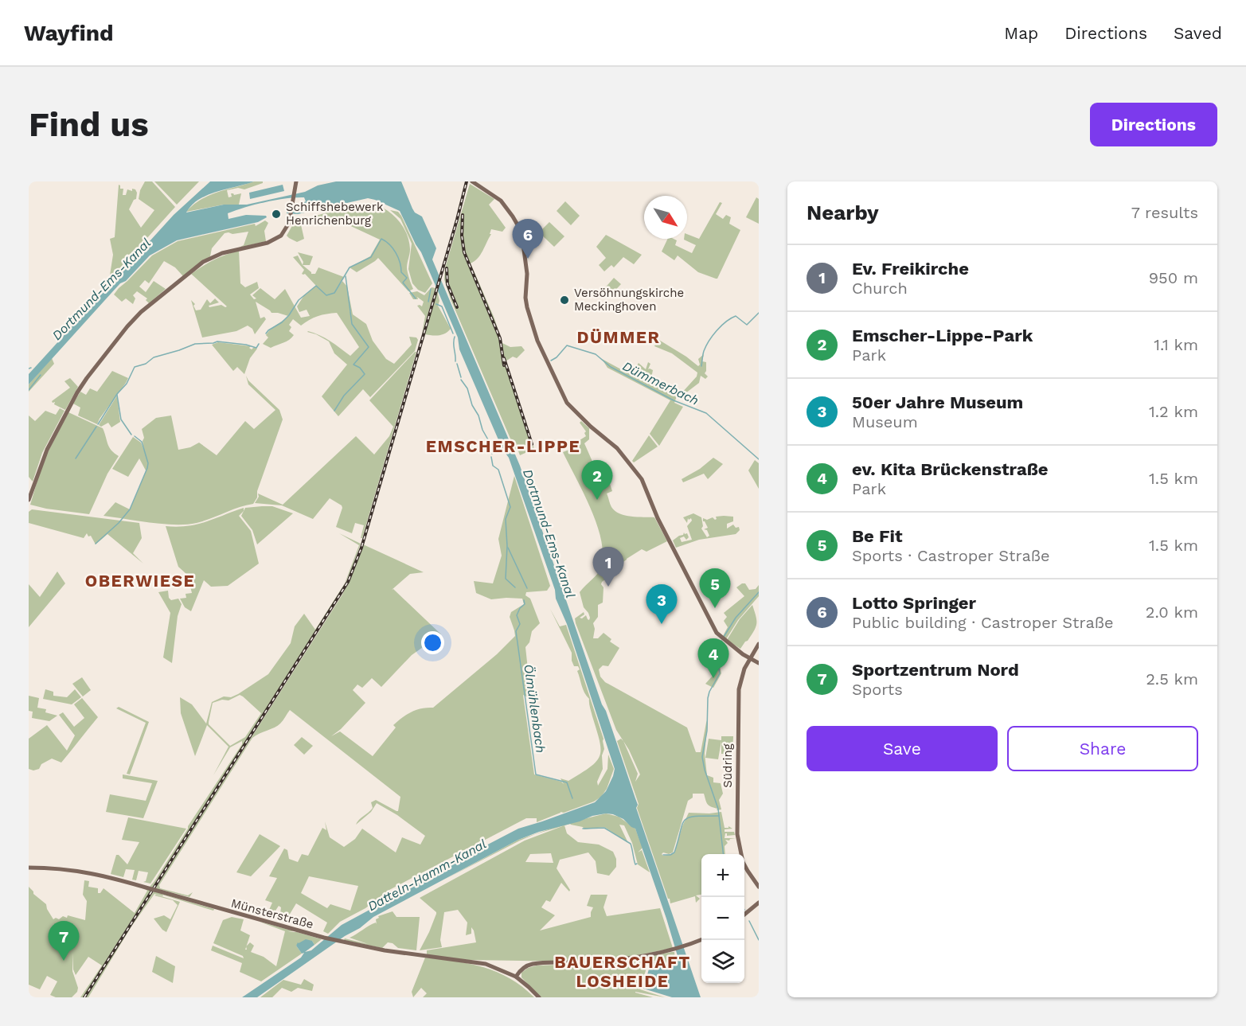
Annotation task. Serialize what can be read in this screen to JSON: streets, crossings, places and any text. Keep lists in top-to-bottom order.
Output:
{
  "streets": {
    "main road": ["Südring", "Münsterstraße"]
  },
  "districts": [
    "DÜMMER",
    "EMSCHER-LIPPE",
    "OBERWIESE",
    "BAUERSCHAFT LOSHEIDE"
  ],
  "water": [
    "Dortmund-Ems-Kanal",
    "Dümmerbach",
    "Ölmühlenbach",
    "Datteln-Hamm-Kanal"
  ],
  "places": ["Schiffshebewerk Henrichenburg", "Versöhnungskirche Meckinghoven"],
  "north": "bottom right",
  "page": {
    "header": "Wayfind",
    "nav": ["Map", "Directions", "Saved"],
    "buttons": [
      "Directions",
      ["Save", "Share"]
    ],
    "title": "Find us",
    "heading": ["Nearby", "7 results"],
    "pins": [
      "6",
      "2",
      "1",
      "5",
      "3",
      "4",
      "7"
    ],
    "list": [
      {
        "mark": "1",
        "name": "Ev. Freikirche",
        "note": "Church",
        "value": "950 m"
      },
      {
        "mark": "2",
        "name": "Emscher-Lippe-Park",
        "note": "Park",
        "value": "1.1 km"
      },
      {
        "mark": "3",
        "name": "50er Jahre Museum",
        "note": "Museum",
        "value": "1.2 km"
      },
      {
        "mark": "4",
        "name": "ev. Kita Brückenstraße",
        "note": "Park",
        "value": "1.5 km"
      },
      {
        "mark": "5",
        "name": "Be Fit",
        "note": "Sports · Castroper Straße",
        "value": "1.5 km"
      },
      {
        "mark": "6",
        "name": "Lotto Springer",
        "note": "Public building · Castroper Straße",
        "value": "2.0 km"
      },
      {
        "mark": "7",
        "name": "Sportzentrum Nord",
        "note": "Sports",
        "value": "2.5 km"
      }
    ],
    "map_buttons": ["+", "−"]
  }
}
